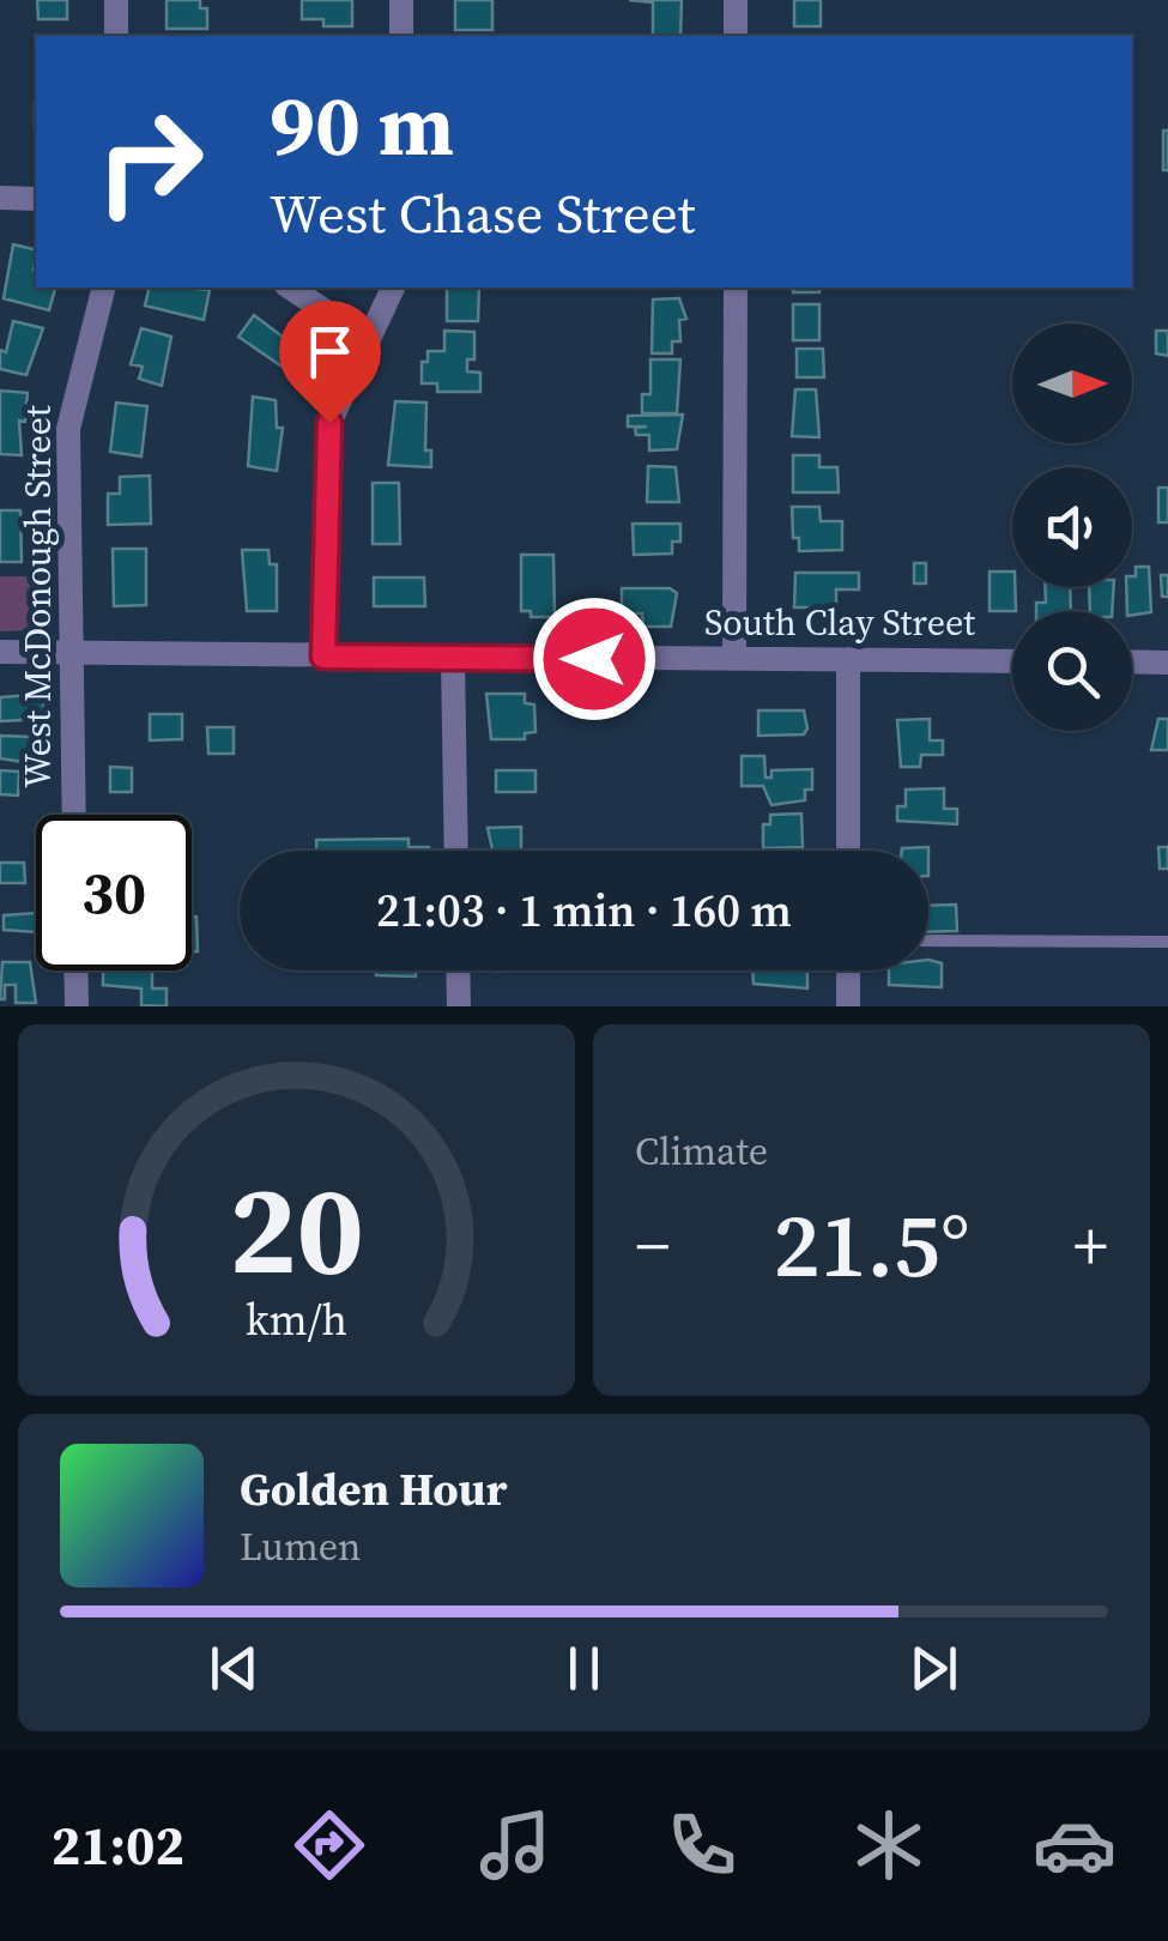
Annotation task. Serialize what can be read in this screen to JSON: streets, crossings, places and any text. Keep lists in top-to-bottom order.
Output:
{
  "streets": {
    "street": ["West McDonough Street", "South Clay Street"]
  },
  "crossings": [
    ["West McDonough Street", "South Clay Street"]
  ],
  "north": "right",
  "page": {
    "turn": ["90 m", "West Chase Street"],
    "limit": "30",
    "trip": "21:03 · 1 min · 160 m",
    "tile": "Climate",
    "heat": ["−", "21.5°", "+"],
    "song": ["Golden Hour", "Lumen"],
    "tabs": "21:02",
    "gauge": ["20", "km/h"]
  }
}
